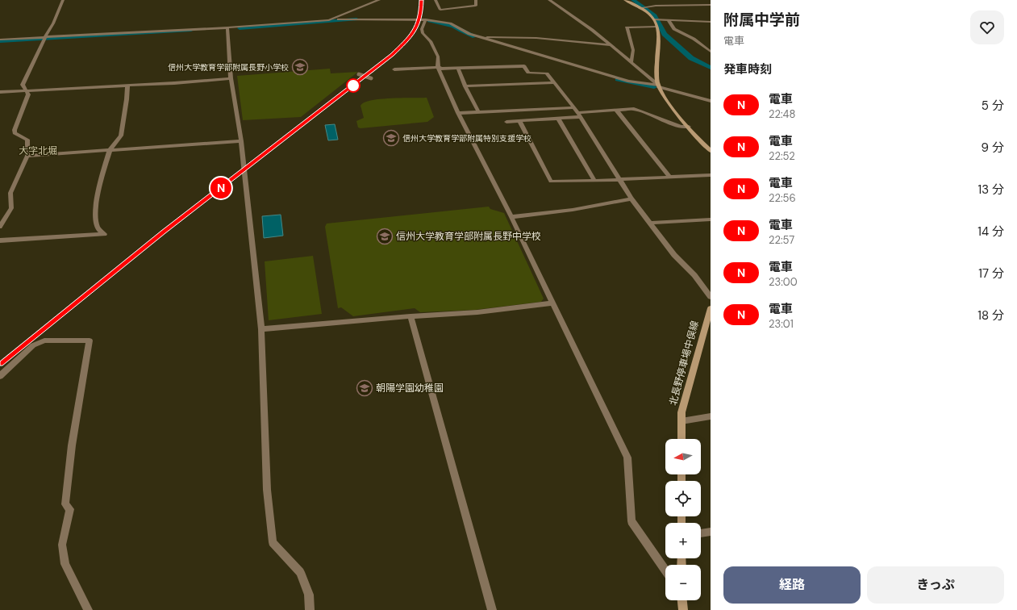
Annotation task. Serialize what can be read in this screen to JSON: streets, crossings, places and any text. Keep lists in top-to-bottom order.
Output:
{
  "streets": {
    "main road": ["北長野停車場中俣線"]
  },
  "districts": ["大字北堀"],
  "places": {
    "school or university": [
      "信州大学教育学部附属長野小学校",
      "信州大学教育学部附属特別支援学校",
      "信州大学教育学部附属長野中学校",
      "朝陽学園幼稚園"
    ]
  },
  "north": "left",
  "page": {
    "on_map": "N",
    "heading": [
      ["附属中学前", "電車"],
      "発車時刻"
    ],
    "list": [
      {
        "mark": "N",
        "name": "電車",
        "note": "22:48",
        "value": "5 分"
      },
      {
        "mark": "N",
        "name": "電車",
        "note": "22:52",
        "value": "9 分"
      },
      {
        "mark": "N",
        "name": "電車",
        "note": "22:56",
        "value": "13 分"
      },
      {
        "mark": "N",
        "name": "電車",
        "note": "22:57",
        "value": "14 分"
      },
      {
        "mark": "N",
        "name": "電車",
        "note": "23:00",
        "value": "17 分"
      },
      {
        "mark": "N",
        "name": "電車",
        "note": "23:01",
        "value": "18 分"
      }
    ],
    "map_buttons": ["+", "−"],
    "buttons": ["経路", "きっぷ"]
  }
}
